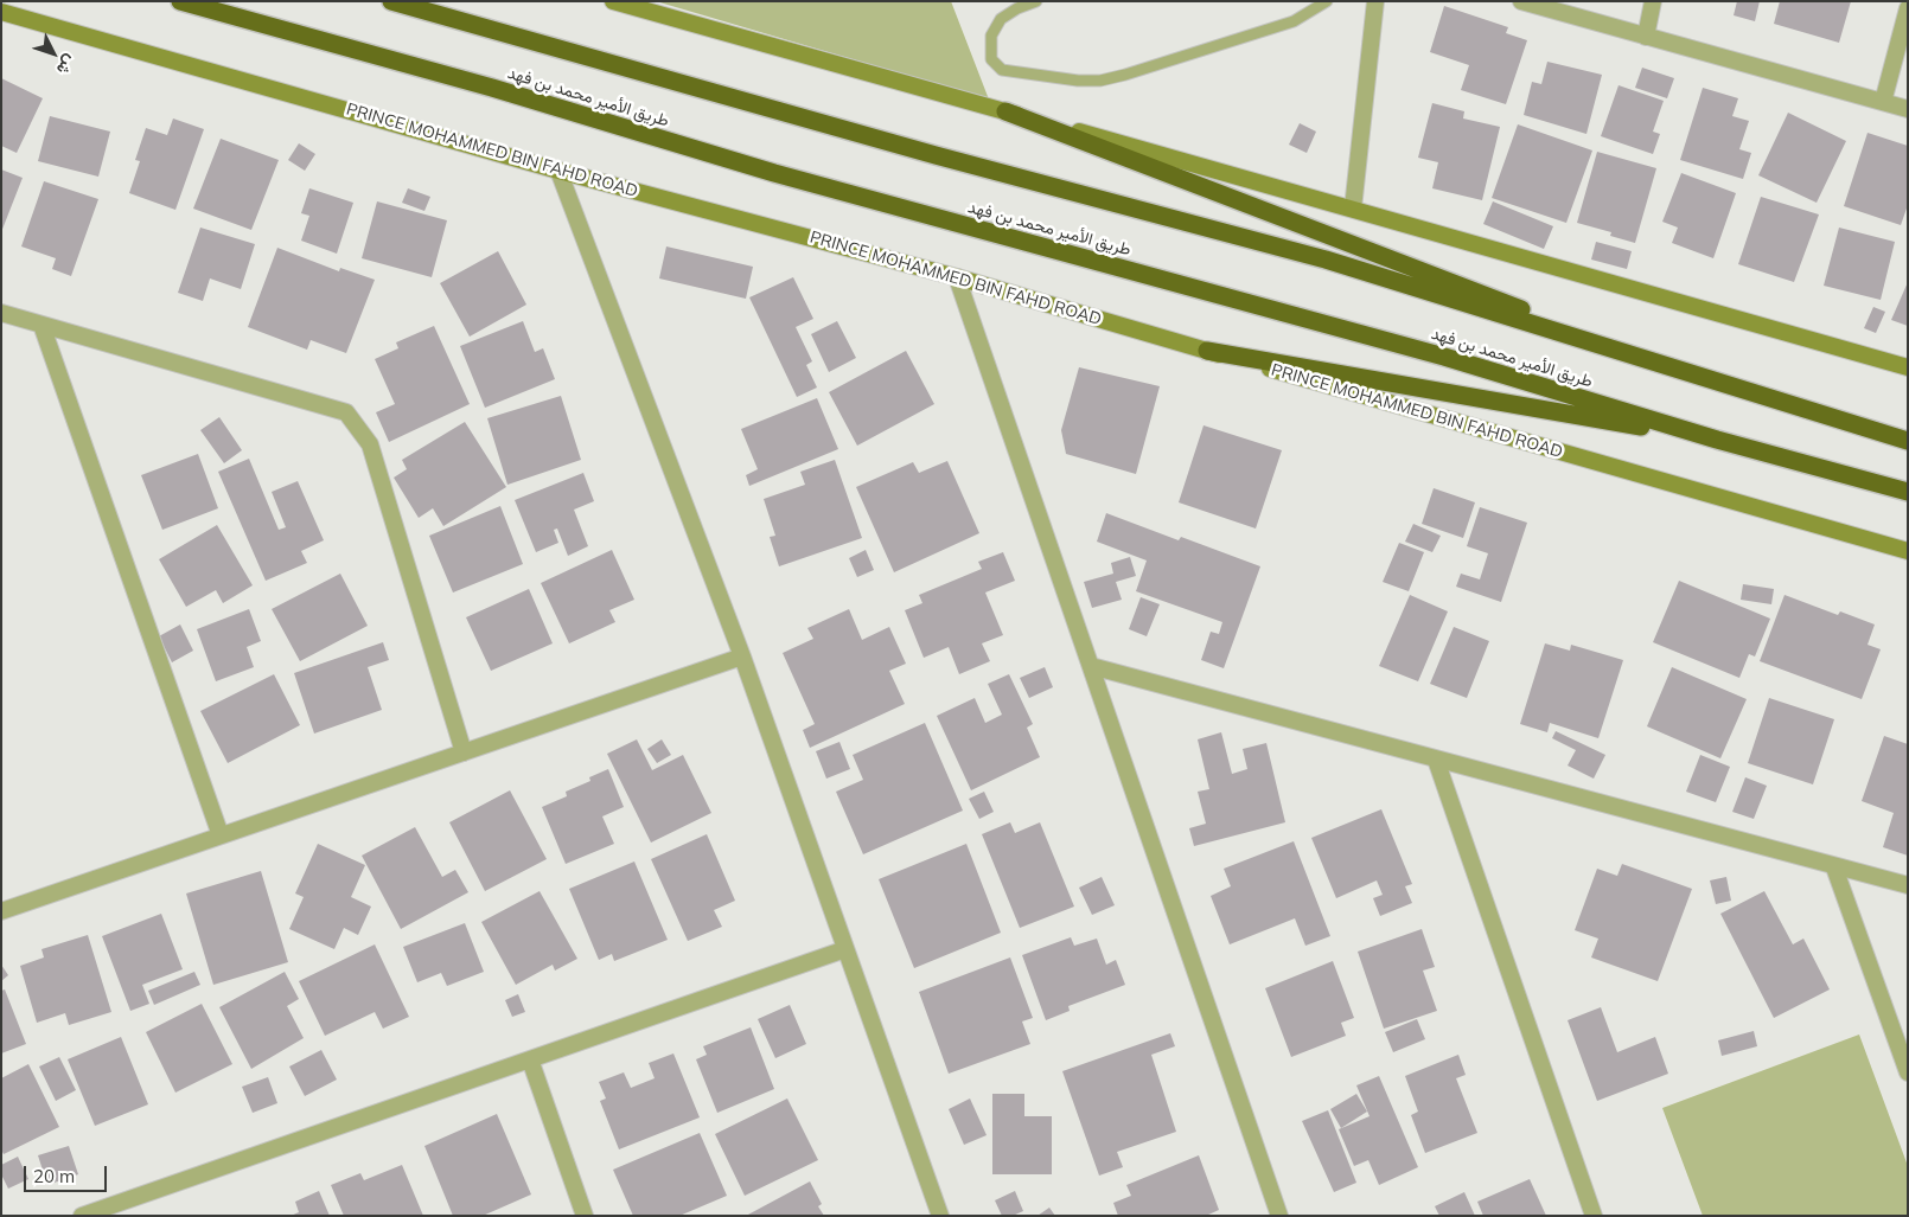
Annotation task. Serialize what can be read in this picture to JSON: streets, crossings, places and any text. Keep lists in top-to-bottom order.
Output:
{
  "streets": {
    "highway": ["طريق الأمير محمد بن فهد"],
    "main road": ["PRINCE MOHAMMED BIN FAHD ROAD"]
  },
  "scale_bar": "20 m",
  "north": "bottom right"
}
